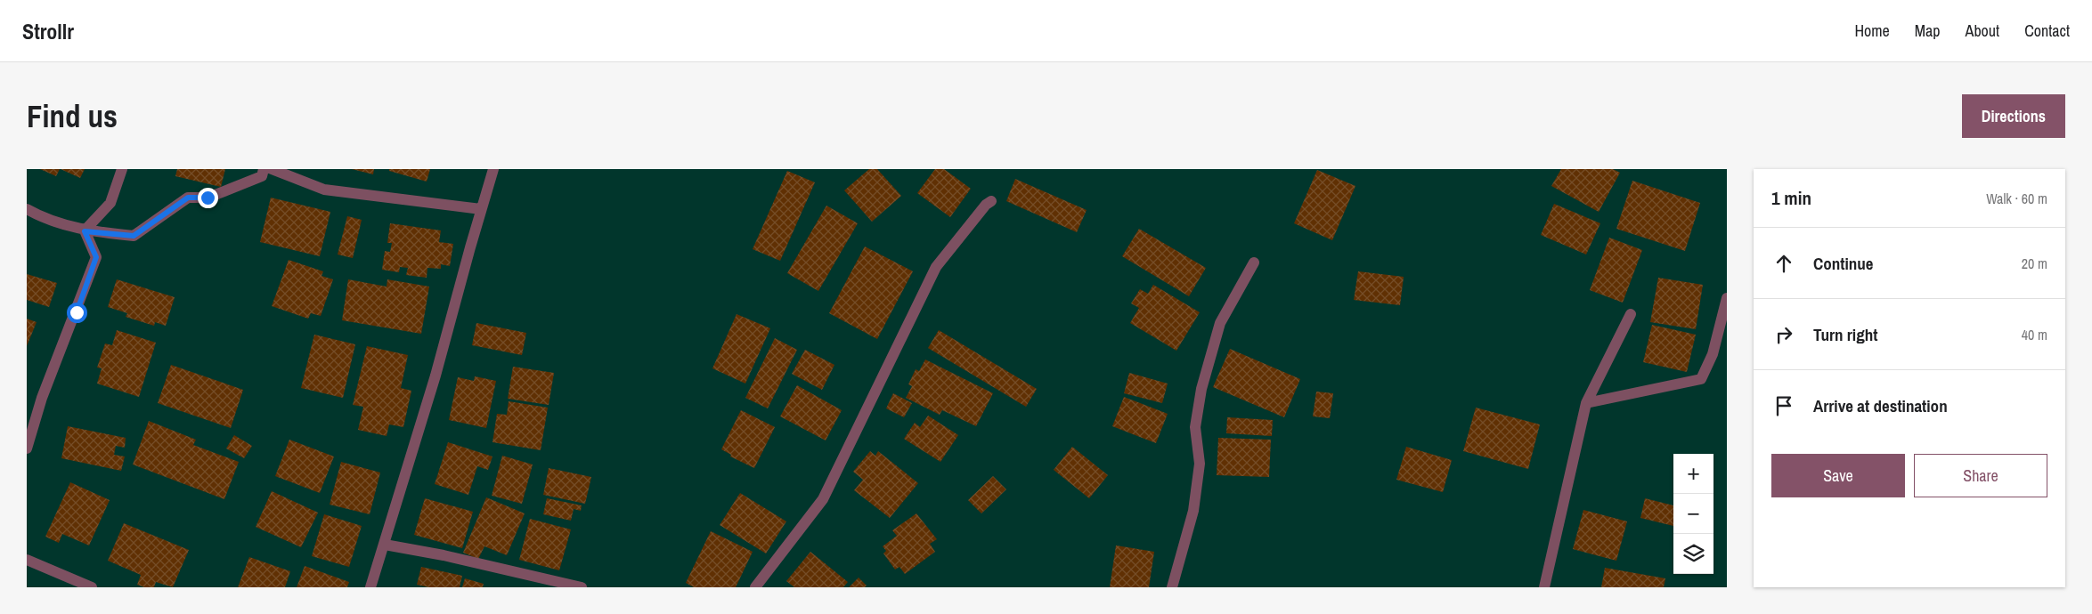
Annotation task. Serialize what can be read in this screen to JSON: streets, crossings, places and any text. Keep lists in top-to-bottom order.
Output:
{
  "page": {
    "header": "Strollr",
    "nav": [
      "Home",
      "Map",
      "About",
      "Contact"
    ],
    "buttons": [
      "Directions",
      ["Save", "Share"]
    ],
    "title": "Find us",
    "heading": ["1 min", "Walk · 60 m"],
    "list": [
      ["Continue", "20 m"],
      ["Turn right", "40 m"],
      "Arrive at destination"
    ],
    "map_buttons": ["+", "−"]
  }
}
